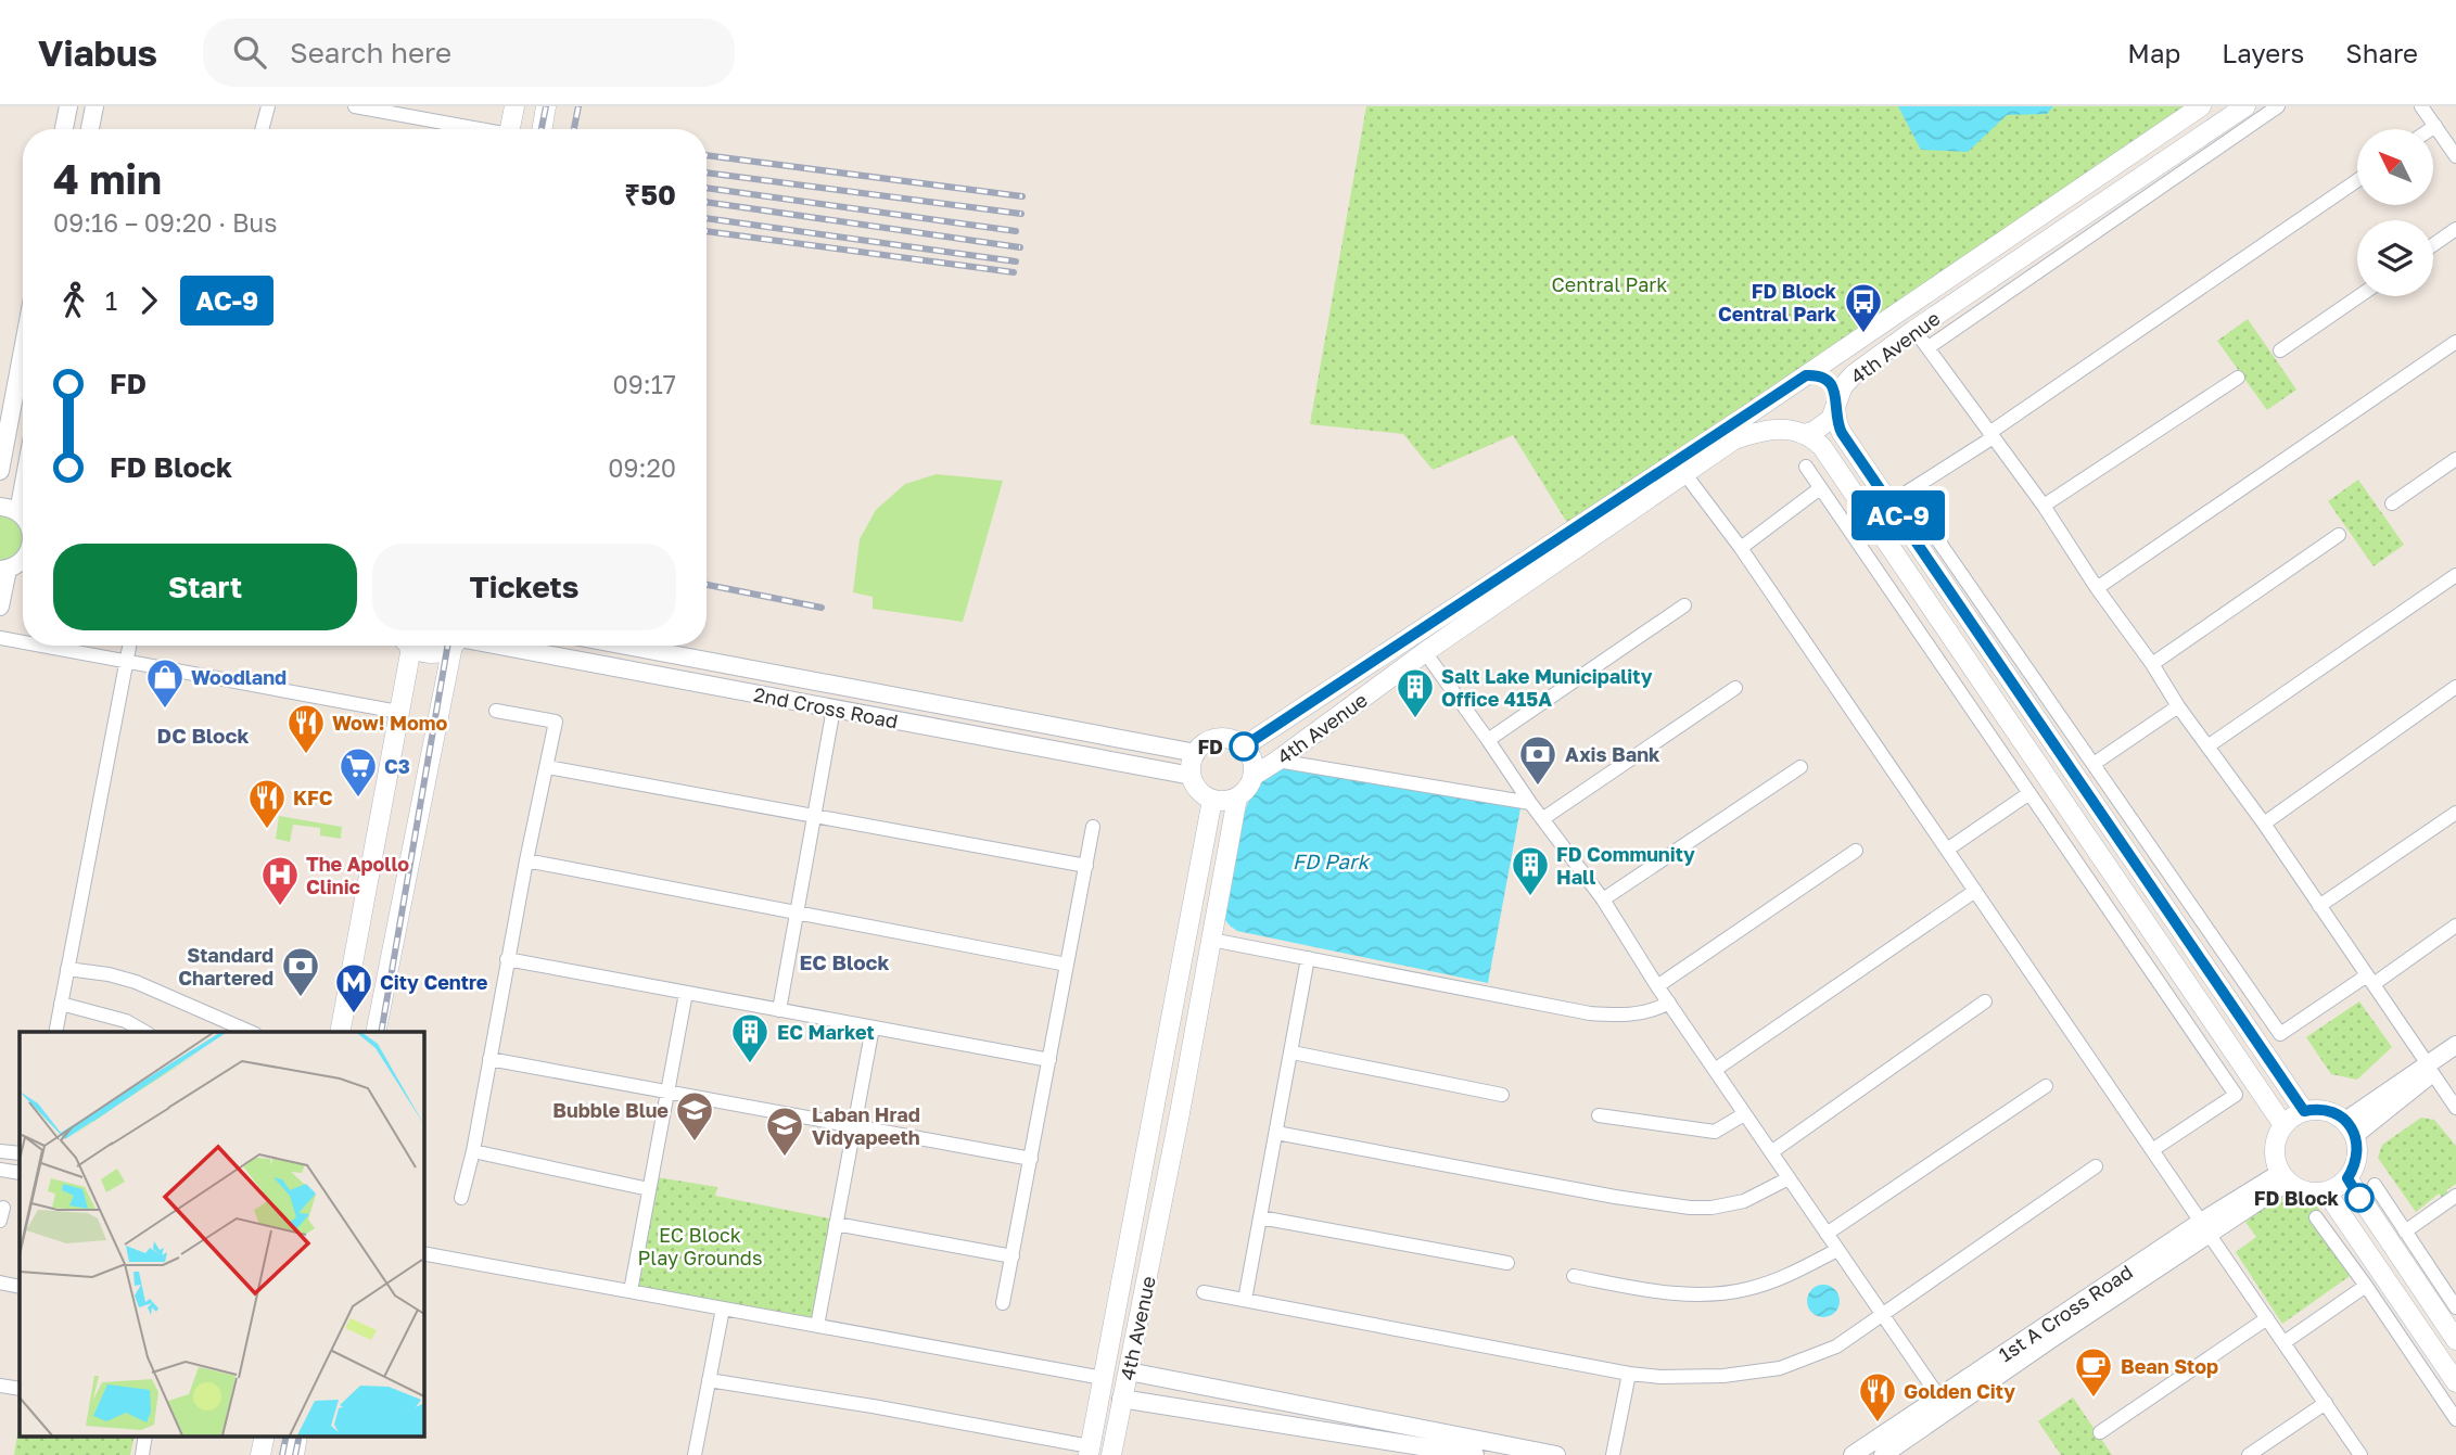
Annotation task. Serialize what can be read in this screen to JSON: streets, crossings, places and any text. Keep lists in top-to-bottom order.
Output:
{
  "streets": {
    "main road": ["4th Avenue"],
    "street": ["2nd Cross Road", "1st A Cross Road"]
  },
  "crossings": [
    ["4th Avenue", "2nd Cross Road"]
  ],
  "districts": ["DC Block", "EC Block"],
  "water": ["FD Park"],
  "parks": ["Central Park", "EC Block Play Grounds"],
  "places": {
    "bus stop": ["FD Block Central Park"],
    "shop": ["Woodland"],
    "building": ["Salt Lake Municipality Office 415A", "FD Community Hall", "EC Market"],
    "other": ["FD", "FD Block"],
    "restaurant": ["Wow! Momo", "KFC", "Golden City"],
    "bank": ["Axis Bank", "Standard Chartered"],
    "supermarket": ["C3"],
    "hospital": ["The Apollo Clinic"],
    "metro station": ["City Centre"],
    "school or university": ["Bubble Blue", "Laban Hrad Vidyapeeth"],
    "cafe": ["Bean Stop"]
  },
  "lines": ["bus line AC-9"],
  "north": "top left",
  "page": {
    "header": "Viabus",
    "search": "Search here",
    "nav": ["Map", "Layers", "Share"],
    "on_map": "AC-9",
    "heading": ["4 min", "09:16 – 09:20 · Bus", "₹50"],
    "legs": ["1", "AC-9"],
    "list": [
      {
        "name": "FD",
        "value": "09:17"
      },
      {
        "name": "FD Block",
        "value": "09:20"
      }
    ],
    "buttons": ["Start", "Tickets"]
  }
}
